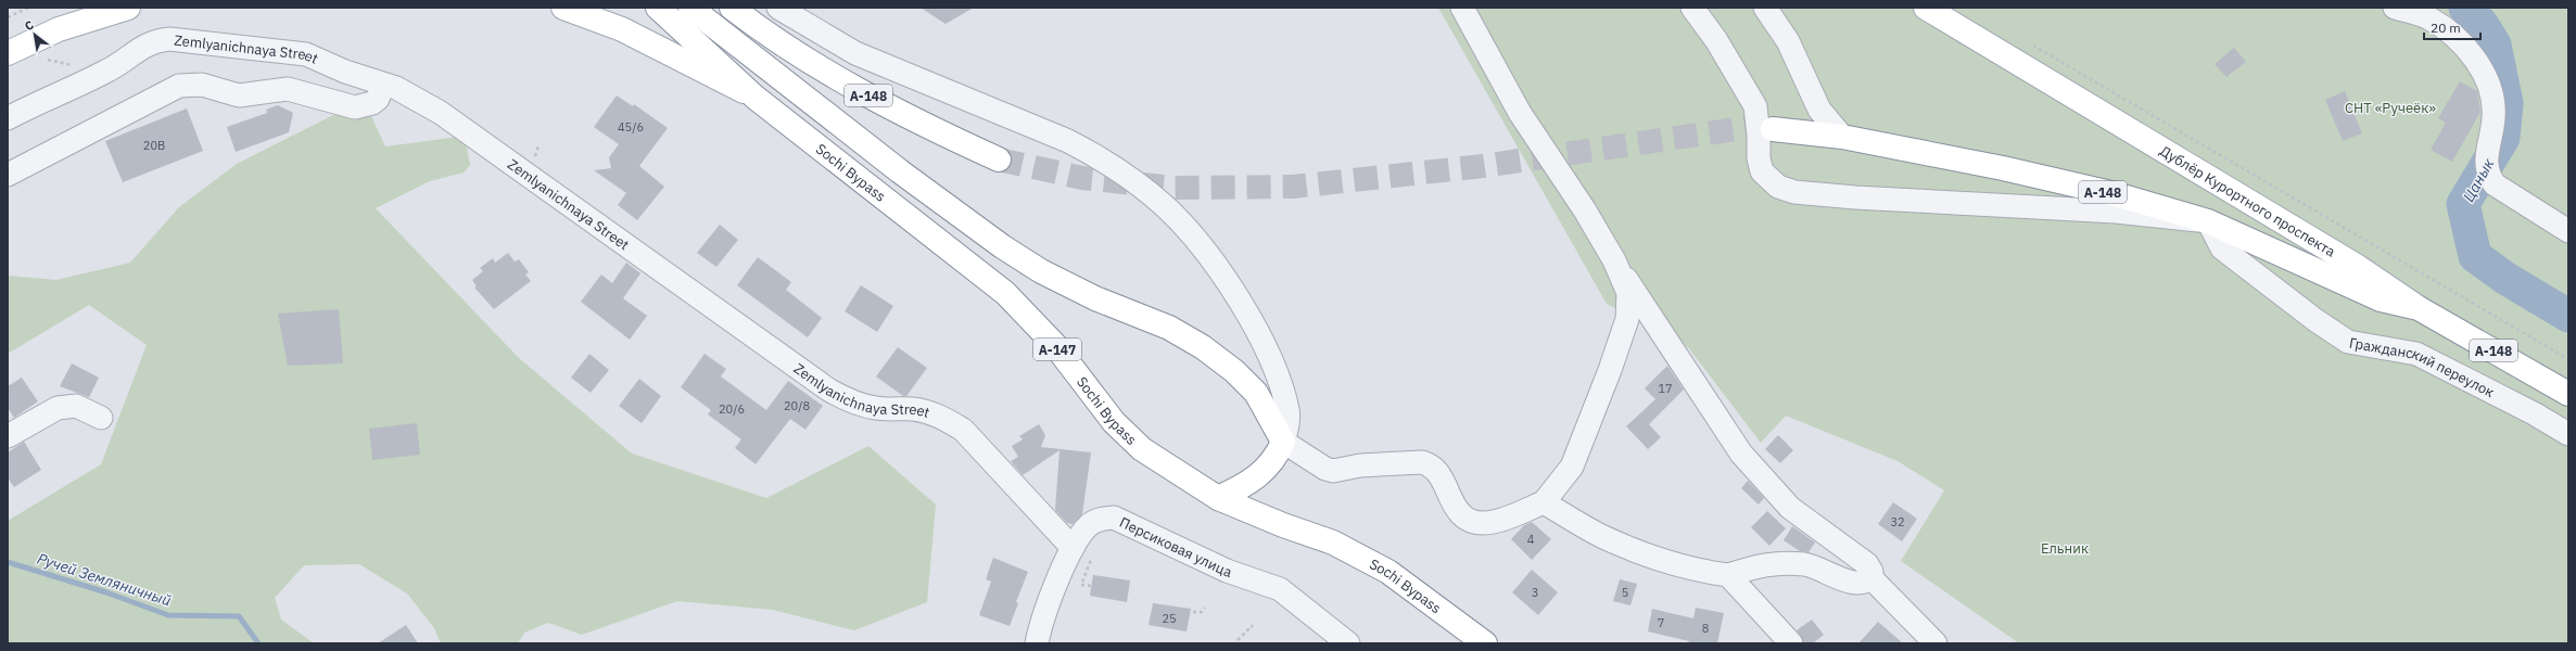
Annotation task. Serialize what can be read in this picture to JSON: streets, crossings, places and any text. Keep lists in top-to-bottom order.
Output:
{
  "streets": {
    "main road": [
      "А-148",
      "Sochi Bypass",
      "Дублёр Курортного проспекта",
      "А-147"
    ],
    "street": ["Zemlyanichnaya Street", "Гражданский переулок", "Персиковая улица"]
  },
  "crossings": [
    ["Zemlyanichnaya Street", "Персиковая улица"],
    ["А-148", "Дублёр Курортного проспекта"],
    ["А-148", "Гражданский переулок"]
  ],
  "water": ["Цанык", "Ручей Земляничный"],
  "parks": ["СНТ «Ручеёк»", "Ельник"],
  "house_numbers": [
    "45/6",
    "20В",
    "17",
    "20/8",
    "20/6",
    "32",
    "4",
    "3",
    "5",
    "25",
    "7",
    "8"
  ],
  "scale_bar": "20 m",
  "north": "top left"
}
